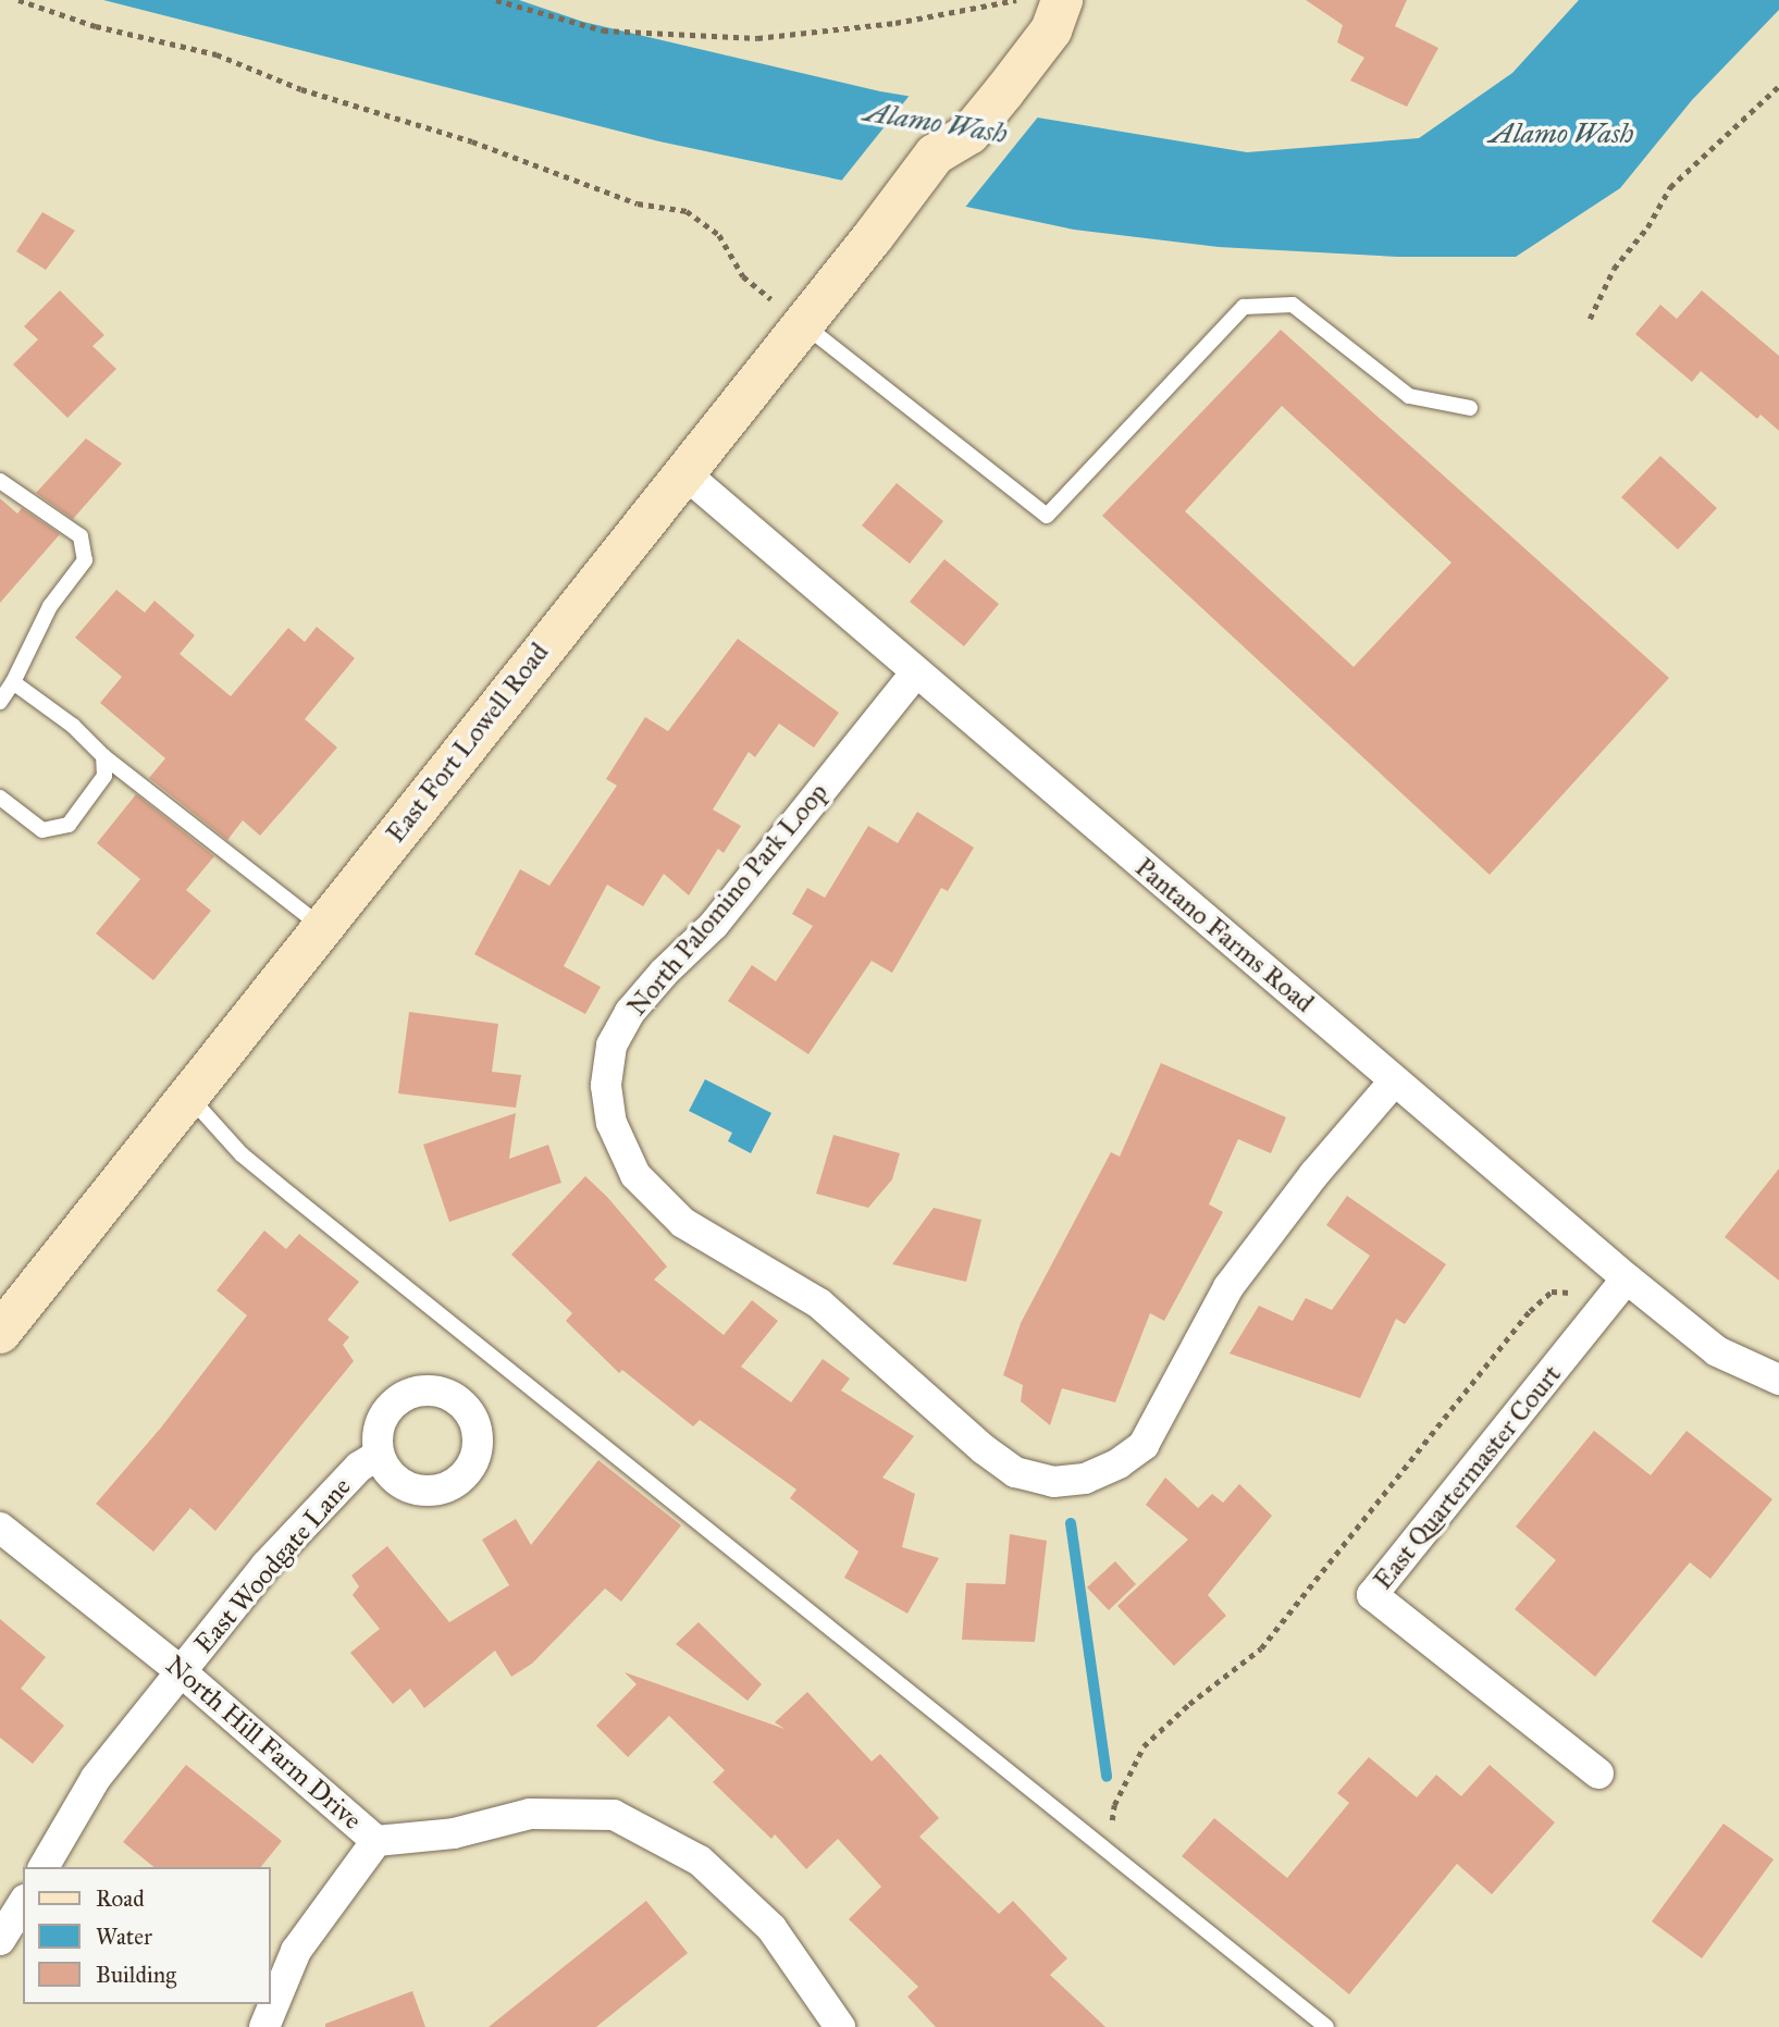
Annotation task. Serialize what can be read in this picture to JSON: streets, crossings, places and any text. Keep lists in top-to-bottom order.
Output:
{
  "streets": {
    "street": [
      "East Fort Lowell Road",
      "North Palomino Park Loop",
      "Pantano Farms Road",
      "East Quartermaster Court",
      "East Woodgate Lane",
      "North Hill Farm Drive"
    ]
  },
  "crossings": [
    ["East Fort Lowell Road", "Pantano Farms Road"],
    ["North Palomino Park Loop", "Pantano Farms Road"],
    ["Pantano Farms Road", "East Quartermaster Court"],
    ["East Woodgate Lane", "North Hill Farm Drive"]
  ],
  "water": ["Alamo Wash"],
  "legend": ["Road", "Water", "Building"]
}
